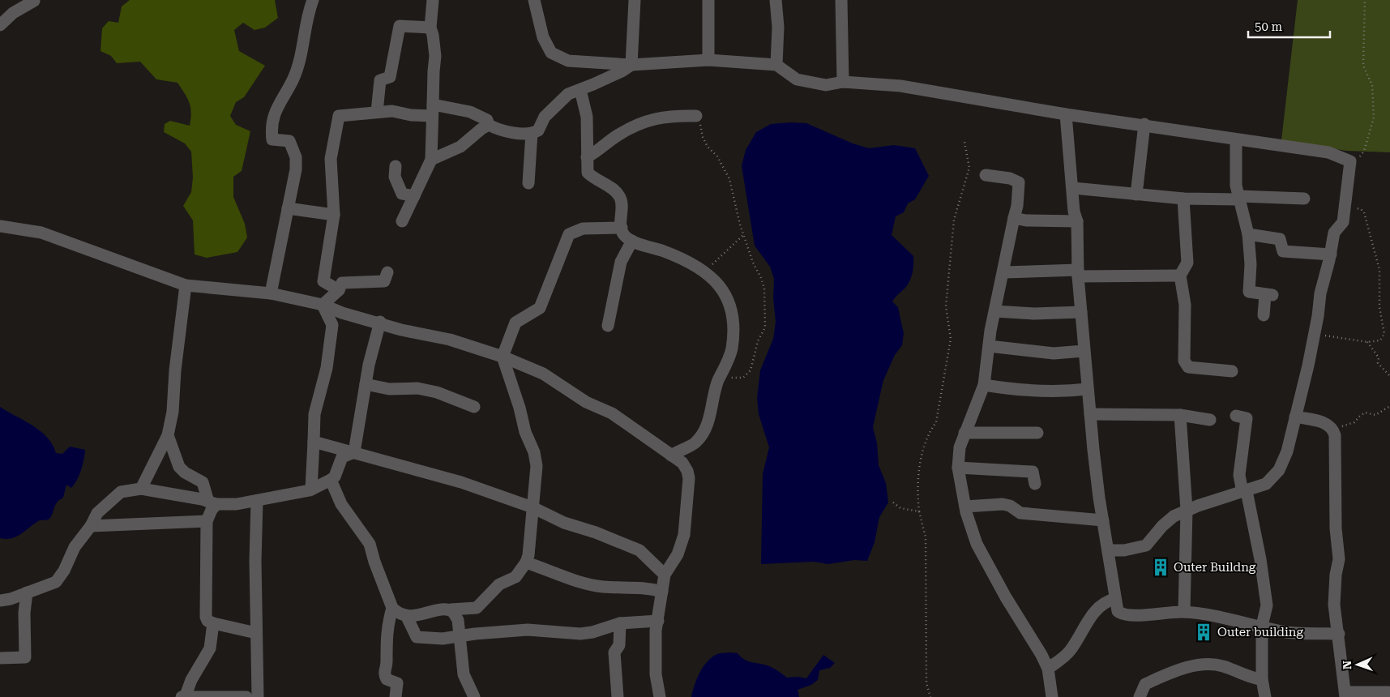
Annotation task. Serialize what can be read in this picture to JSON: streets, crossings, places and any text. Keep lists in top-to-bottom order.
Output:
{
  "places": {
    "building": ["Outer Buildng", "Outer building"]
  },
  "scale_bar": "50 m",
  "north": "left"
}
